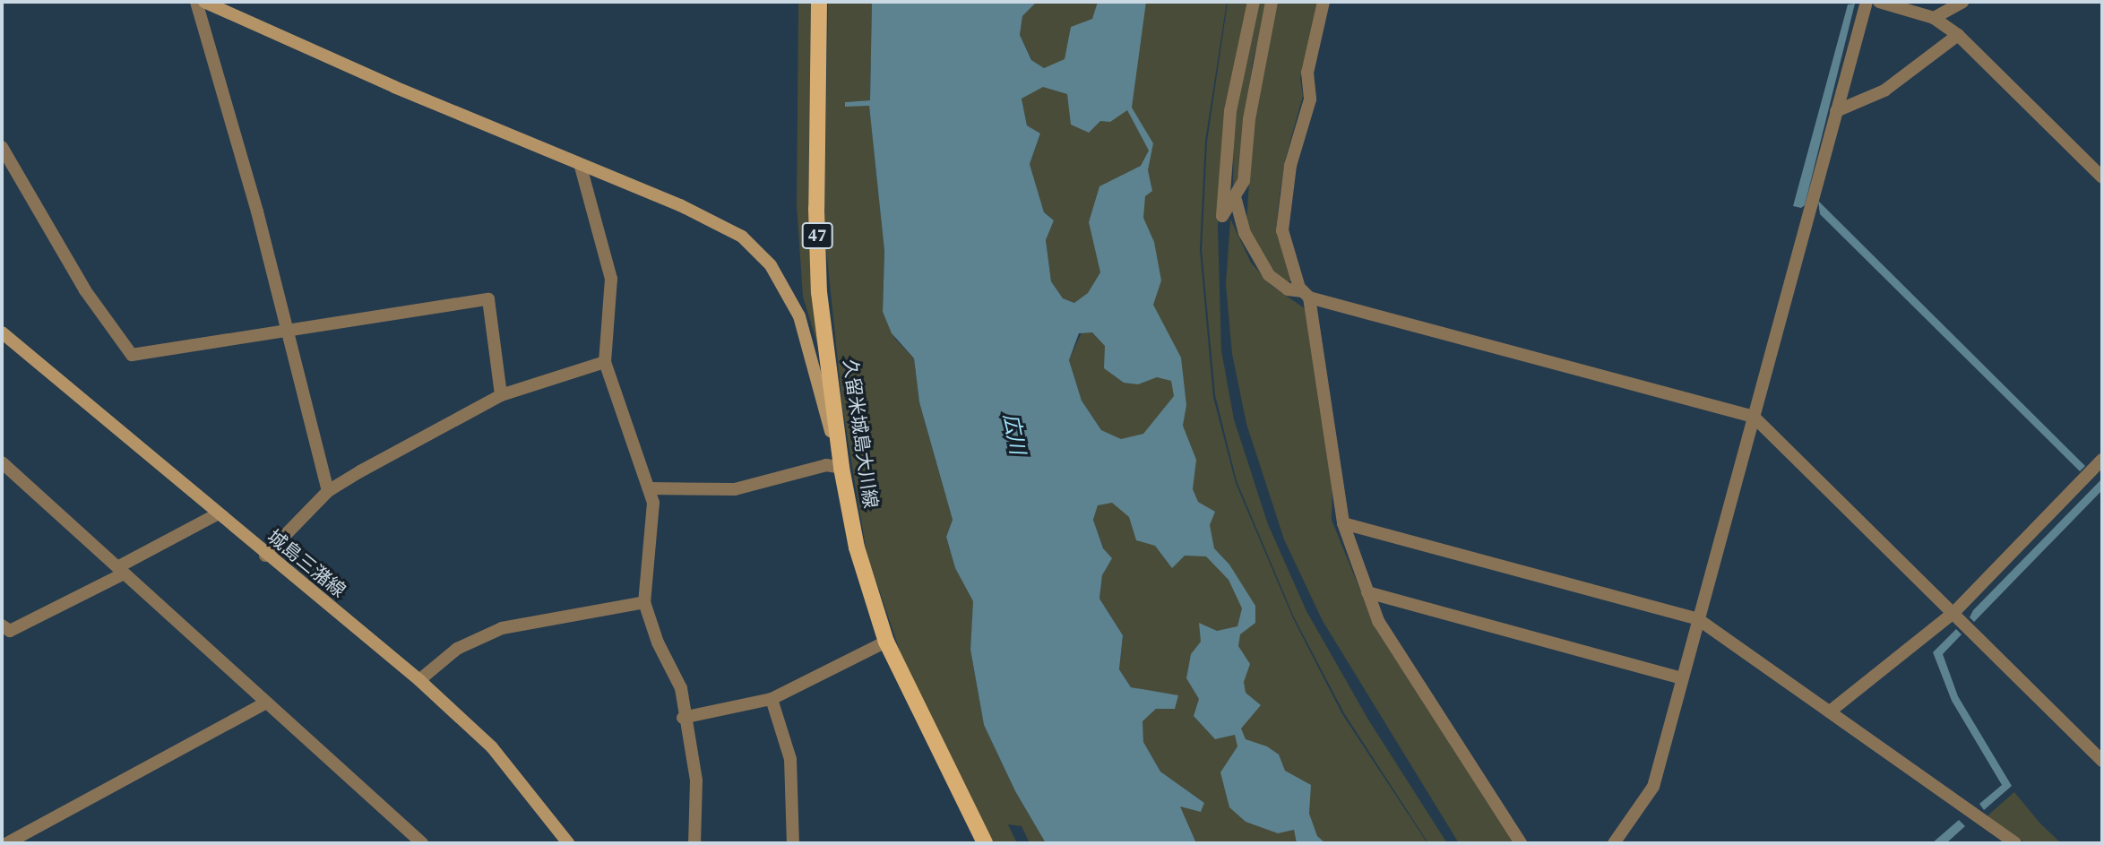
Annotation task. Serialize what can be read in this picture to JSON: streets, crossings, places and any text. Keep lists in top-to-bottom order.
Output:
{
  "streets": {
    "main road": ["47", "久留米城島大川線"],
    "street": ["城島三潴線"]
  },
  "water": ["広川"]
}
